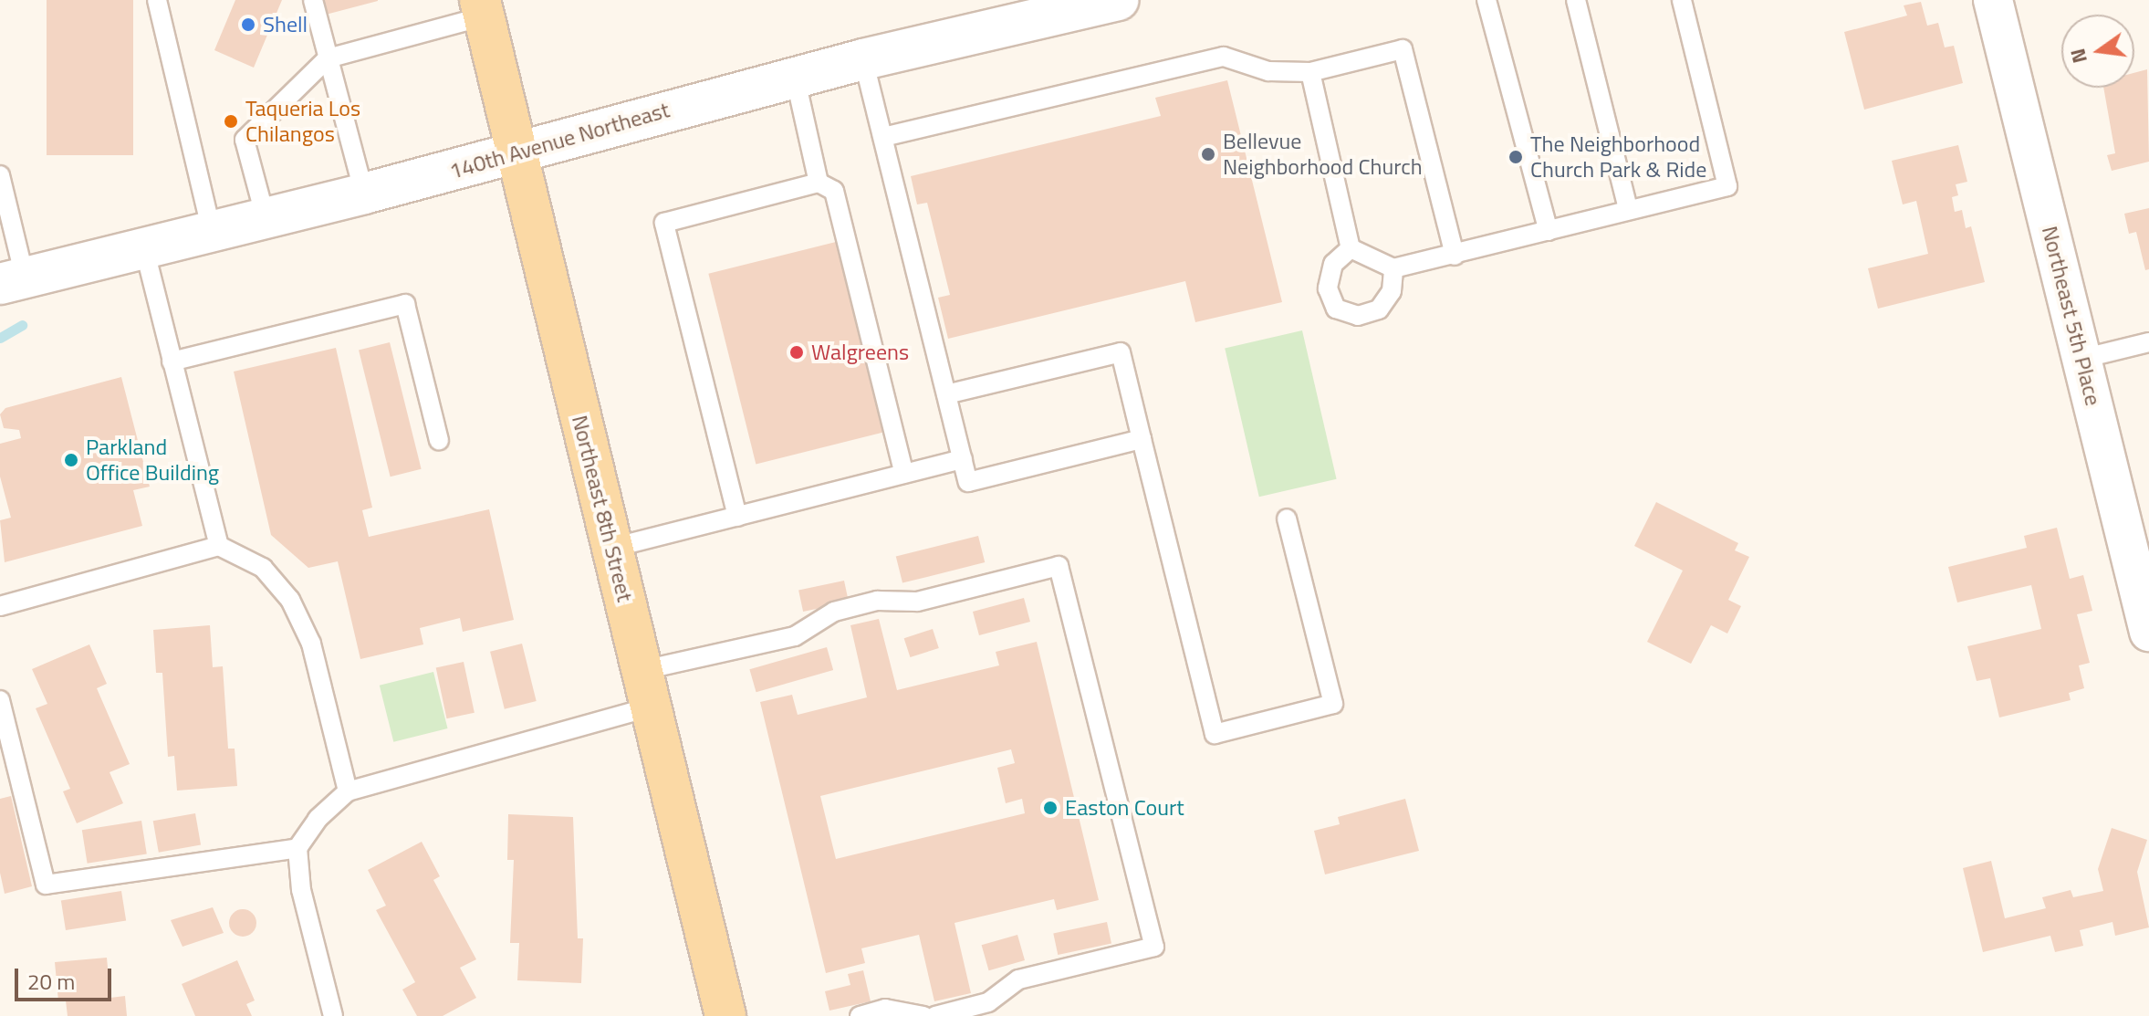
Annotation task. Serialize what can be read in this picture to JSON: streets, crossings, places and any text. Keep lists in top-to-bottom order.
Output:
{
  "streets": {
    "main road": ["Northeast 8th Street"],
    "street": ["140th Avenue Northeast", "Northeast 5th Place"]
  },
  "crossings": [
    ["140th Avenue Northeast", "Northeast 8th Street"]
  ],
  "places": [
    "Shell",
    "Taqueria Los Chilangos",
    "Bellevue Neighborhood Church",
    "The Neighborhood Church Park & Ride",
    "Walgreens",
    "Parkland Office Building",
    "Easton Court"
  ],
  "scale_bar": "20 m",
  "north": "left"
}
